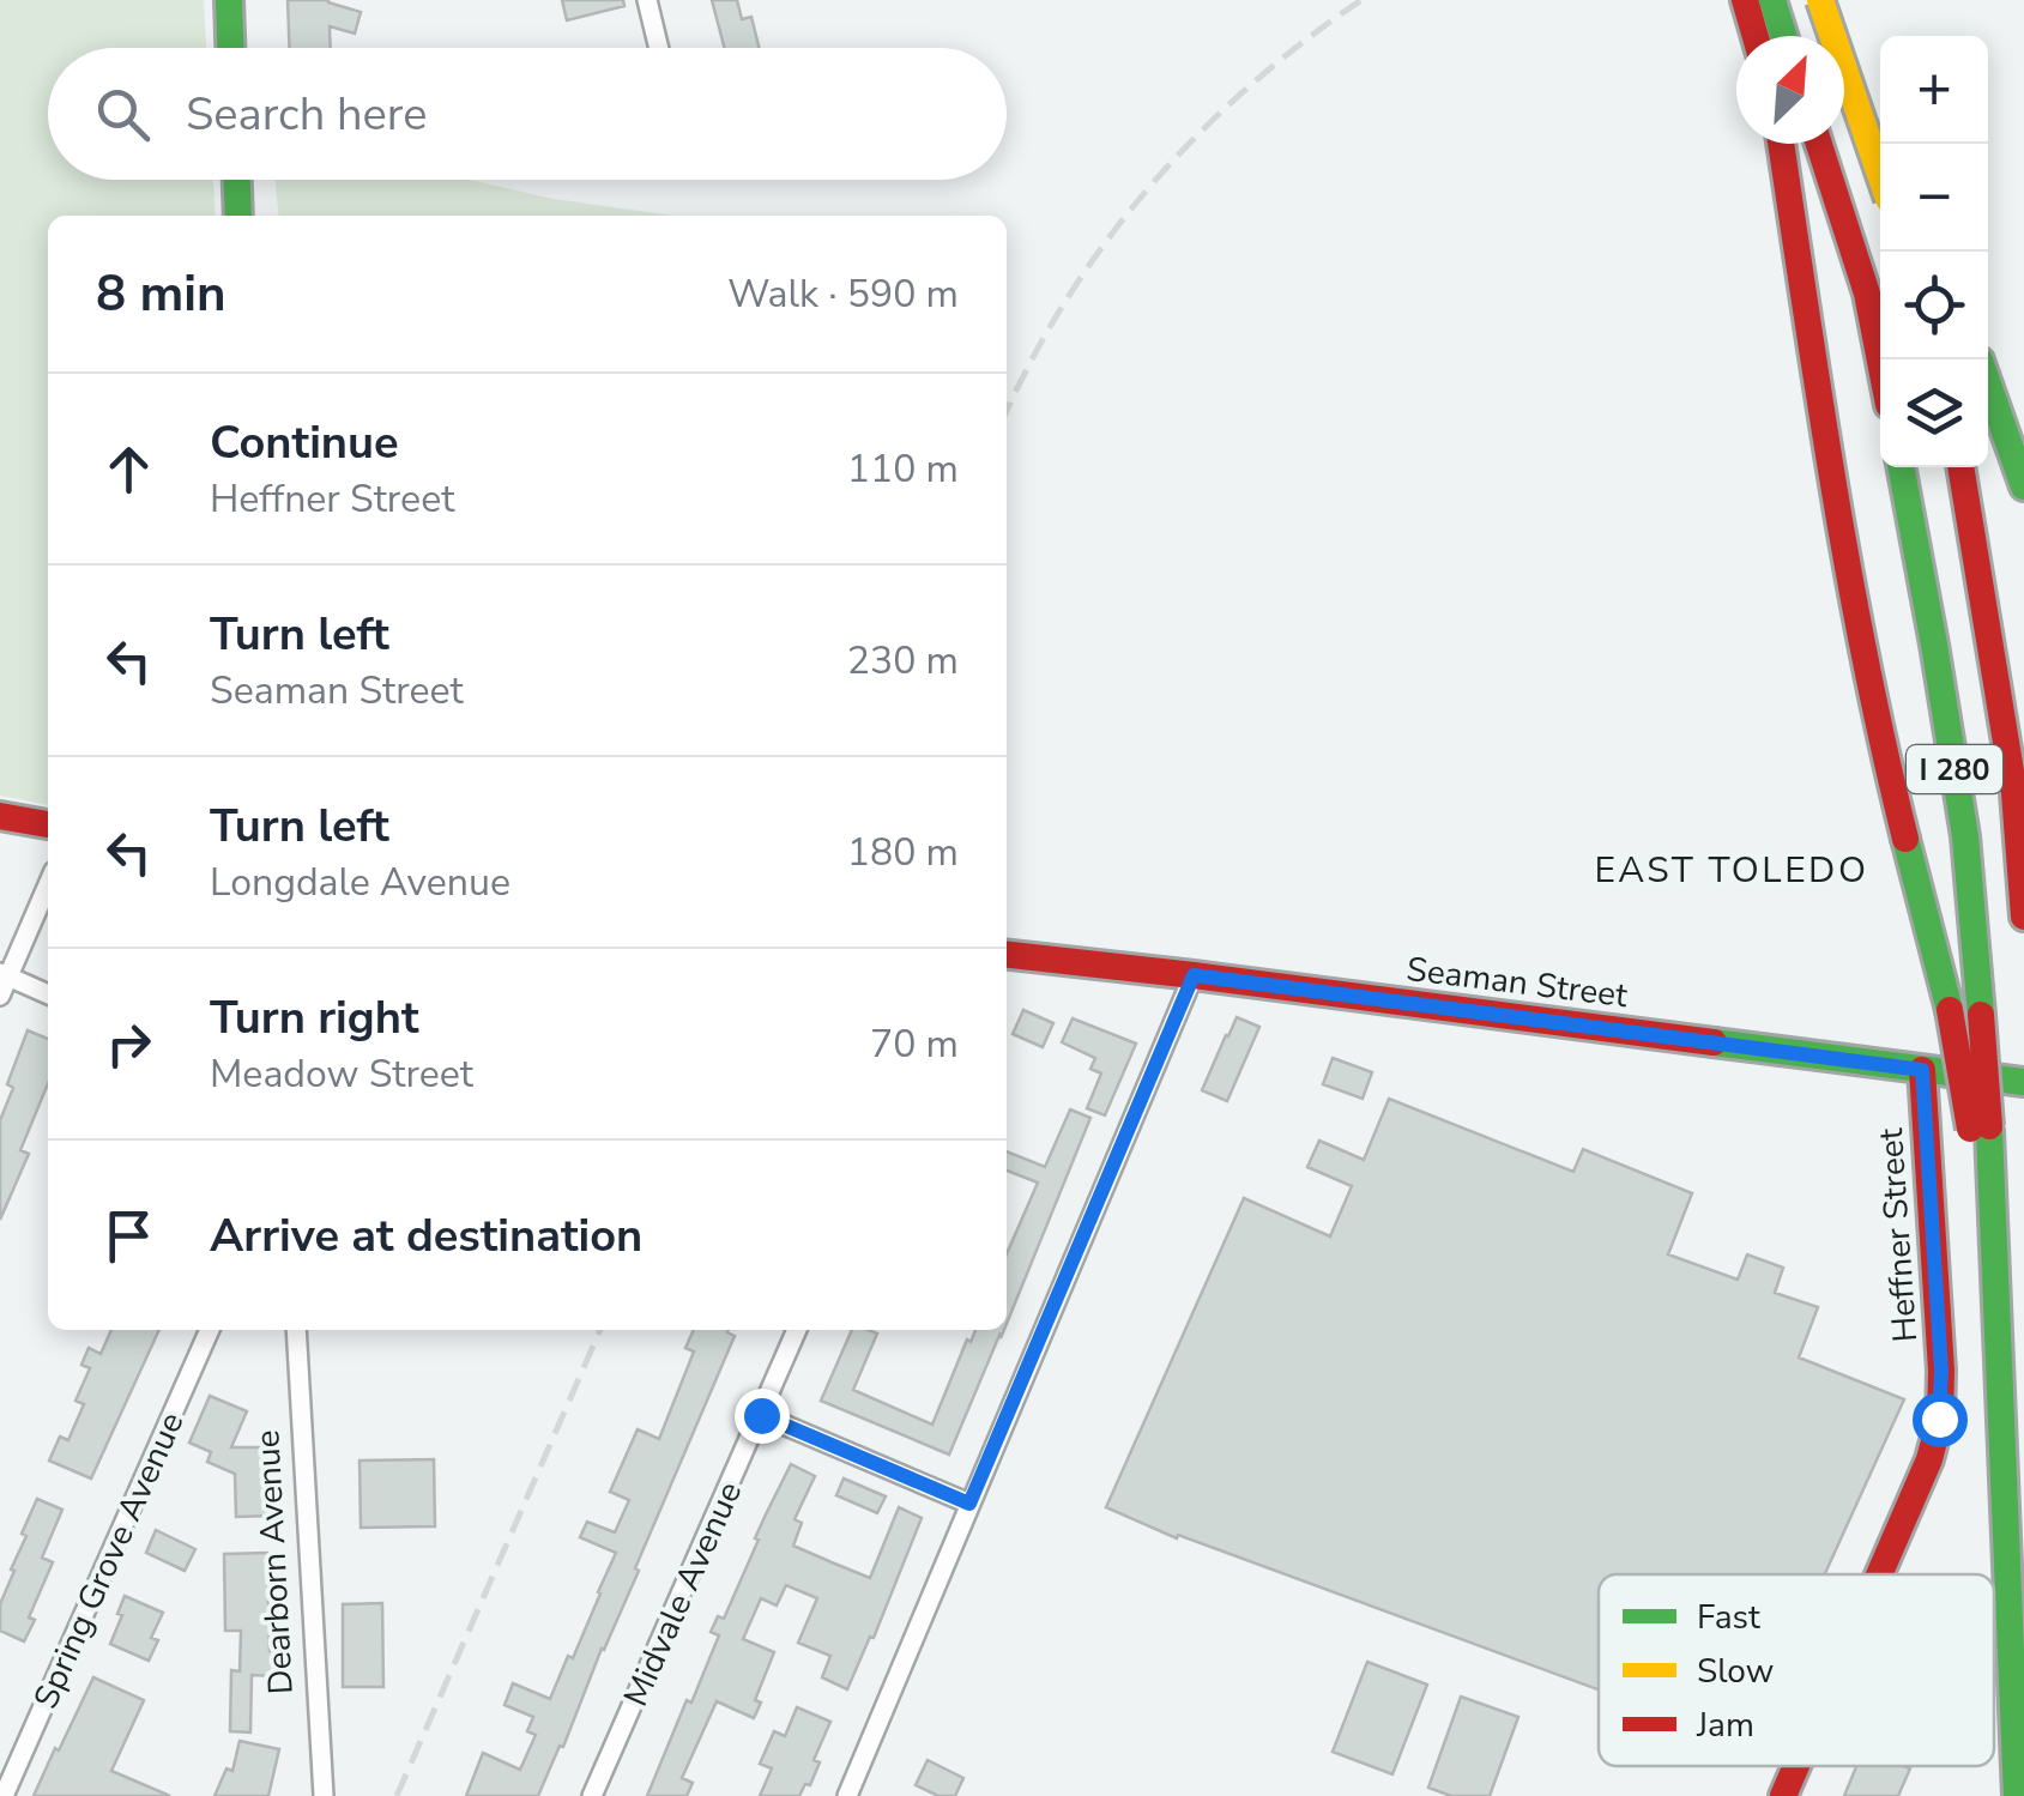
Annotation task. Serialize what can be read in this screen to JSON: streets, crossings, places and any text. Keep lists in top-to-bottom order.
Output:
{
  "streets": {
    "main road": ["I 280", "Seaman Street", "Heffner Street"],
    "street": ["Spring Grove Avenue", "Dearborn Avenue", "Midvale Avenue"]
  },
  "crossings": [
    ["Seaman Street", "Heffner Street"]
  ],
  "districts": ["EAST TOLEDO"],
  "legend": ["Fast", "Slow", "Jam"],
  "north": "top right",
  "page": {
    "map_buttons": ["+", "−"],
    "search": "Search here",
    "heading": ["8 min", "Walk · 590 m"],
    "list": [
      ["Continue", "Heffner Street", "110 m"],
      ["Turn left", "Seaman Street", "230 m"],
      ["Turn left", "Longdale Avenue", "180 m"],
      ["Turn right", "Meadow Street", "70 m"],
      "Arrive at destination"
    ]
  }
}
